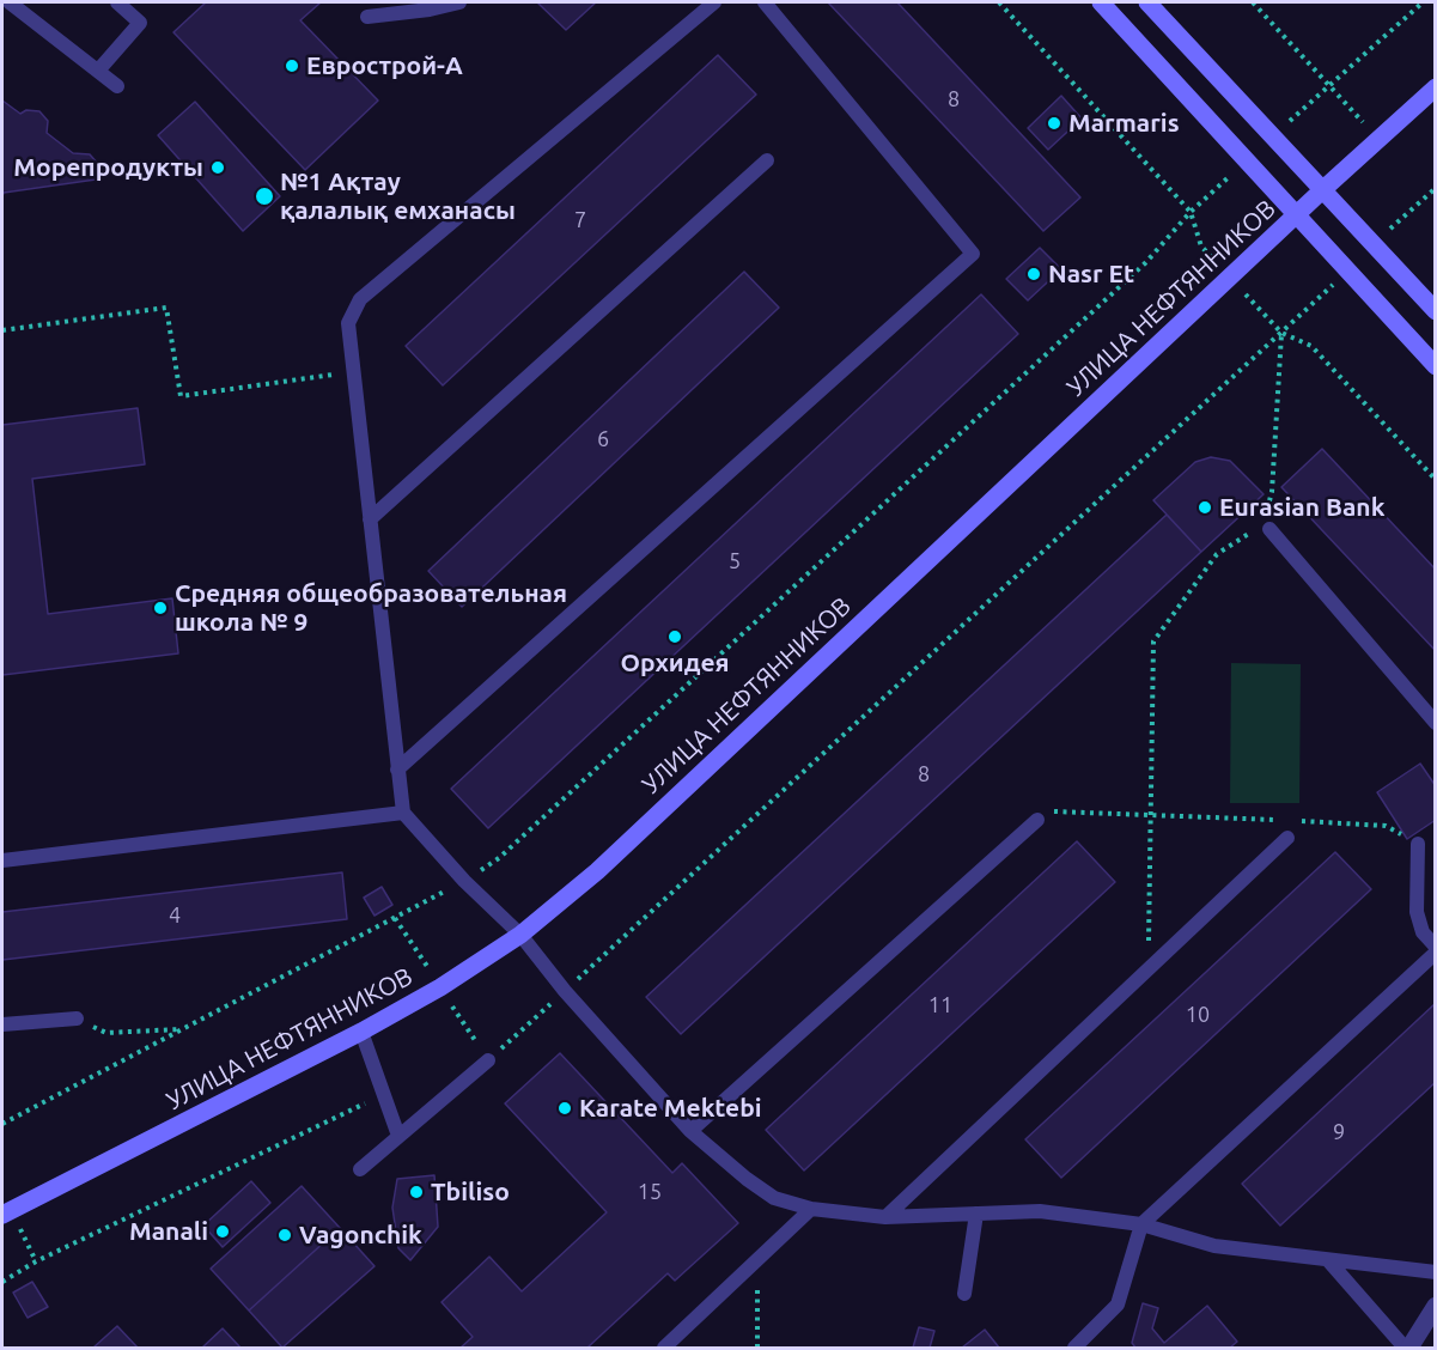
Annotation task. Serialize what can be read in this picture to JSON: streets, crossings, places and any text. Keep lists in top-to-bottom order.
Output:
{
  "streets": {
    "street": ["УЛИЦА НЕФТЯННИКОВ"]
  },
  "places": [
    "Еврострой-А",
    "Marmaris",
    "Морепродукты",
    "№1 Ақтау қалалық емханасы",
    "Nasr Et",
    "Eurasian Bank",
    "Средняя общеобразовательная школа № 9",
    "Орхидея",
    "Karate Mektebi",
    "Tbiliso",
    "Manali",
    "Vagonchik"
  ],
  "house_numbers": [
    "8",
    "7",
    "6",
    "5",
    "8",
    "4",
    "11",
    "10",
    "9",
    "15"
  ]
}
